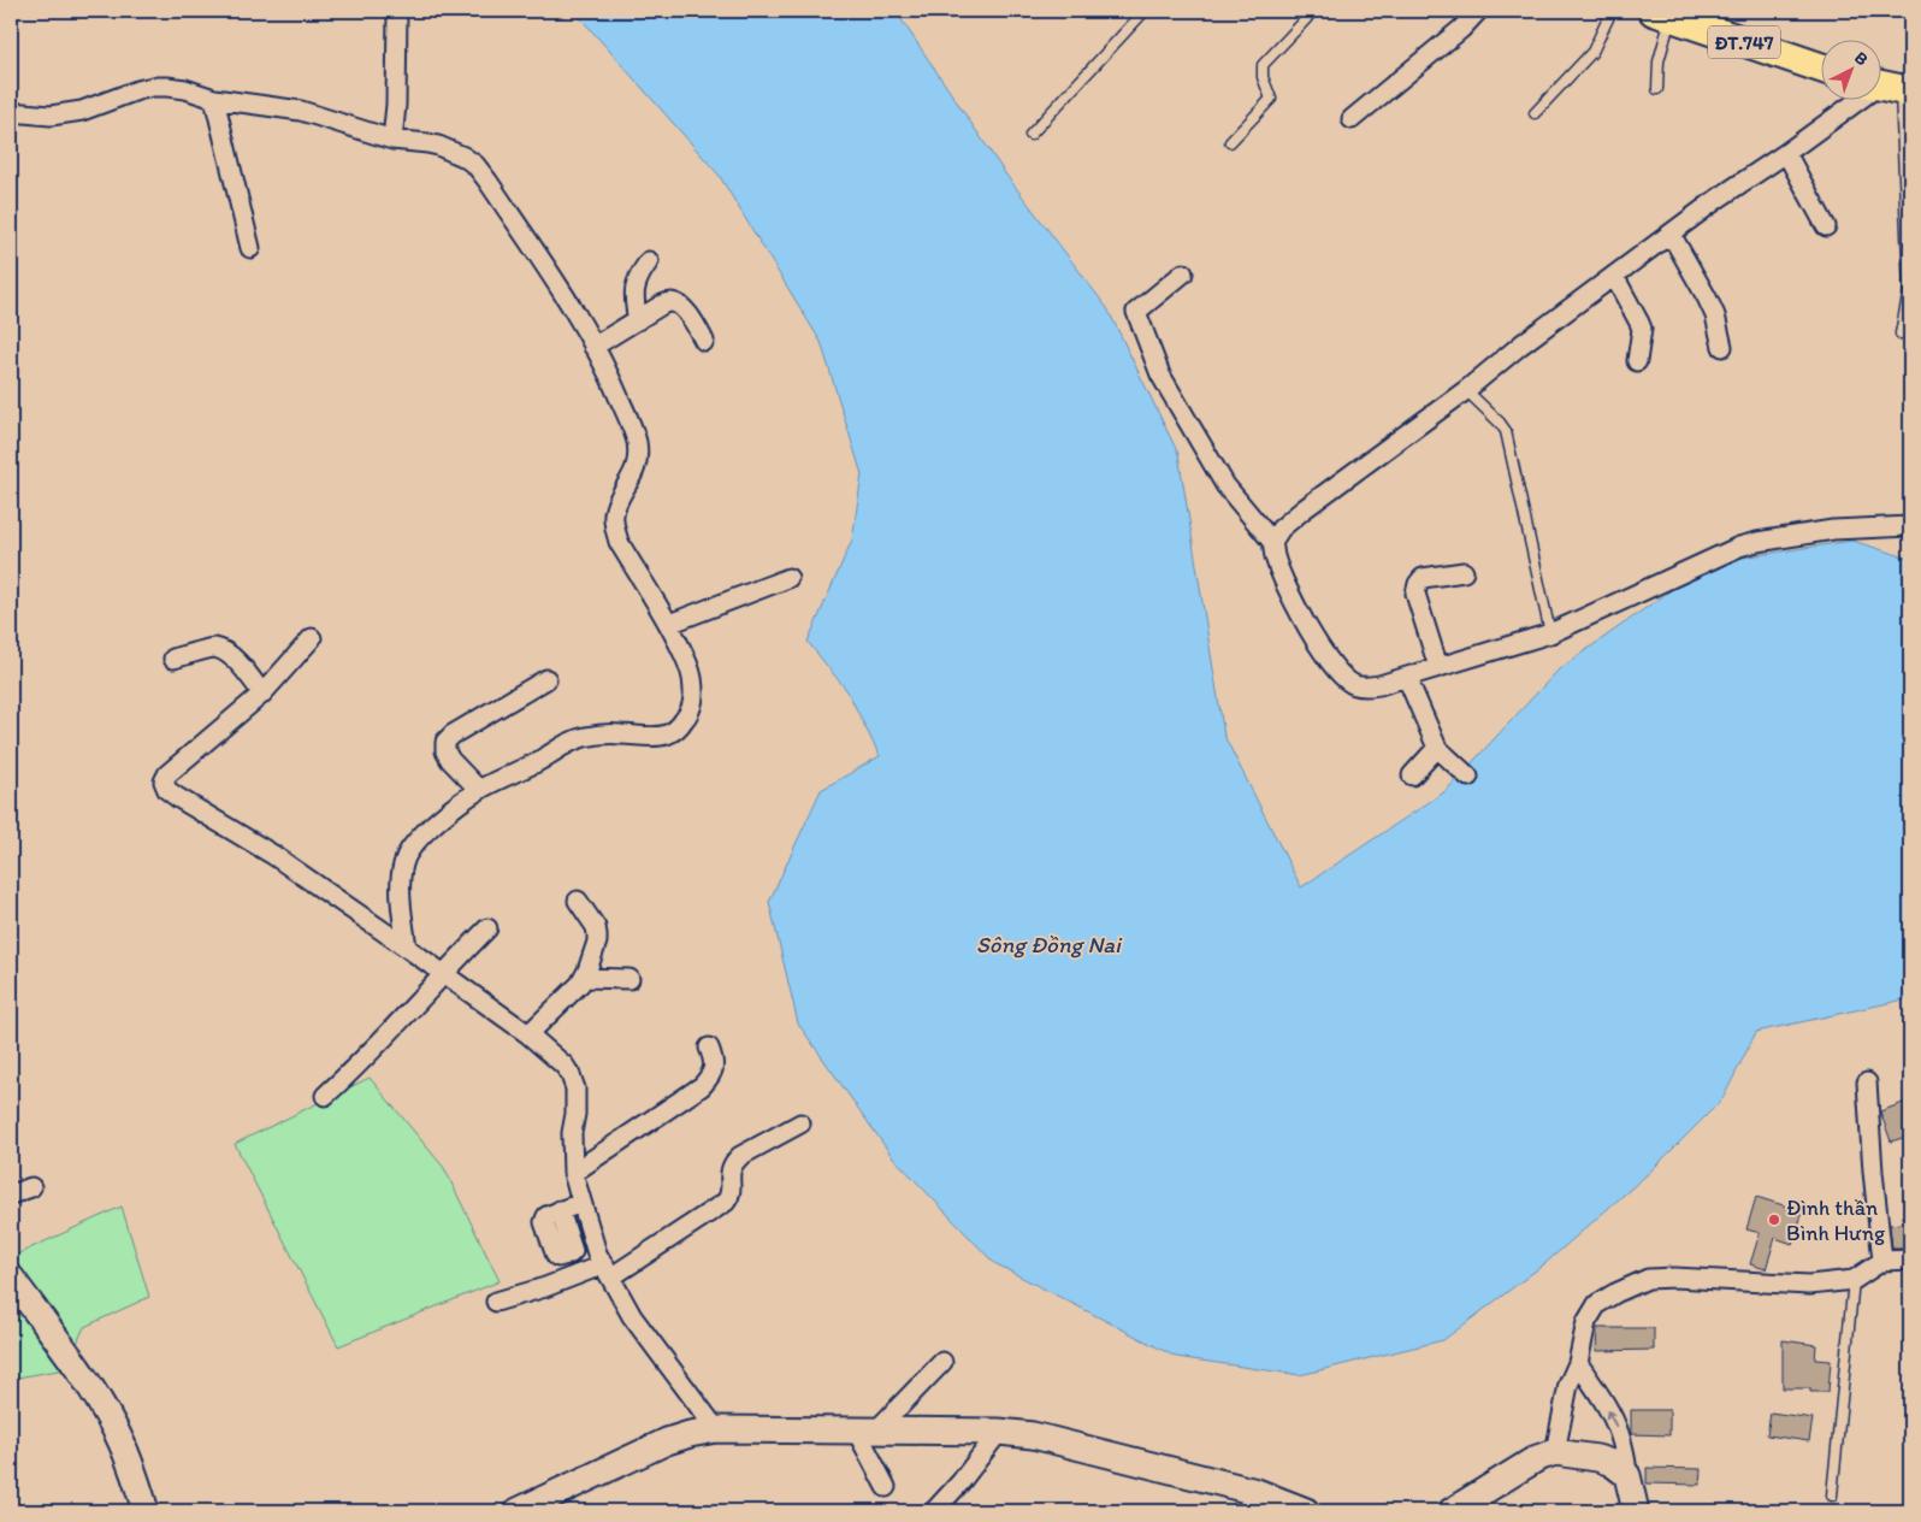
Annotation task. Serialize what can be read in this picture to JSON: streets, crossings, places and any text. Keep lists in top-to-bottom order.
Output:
{
  "streets": {
    "main road": ["ĐT.747"]
  },
  "water": ["Sông Đồng Nai"],
  "places": ["Đình thần Bình Hưng"],
  "north": "top right"
}
